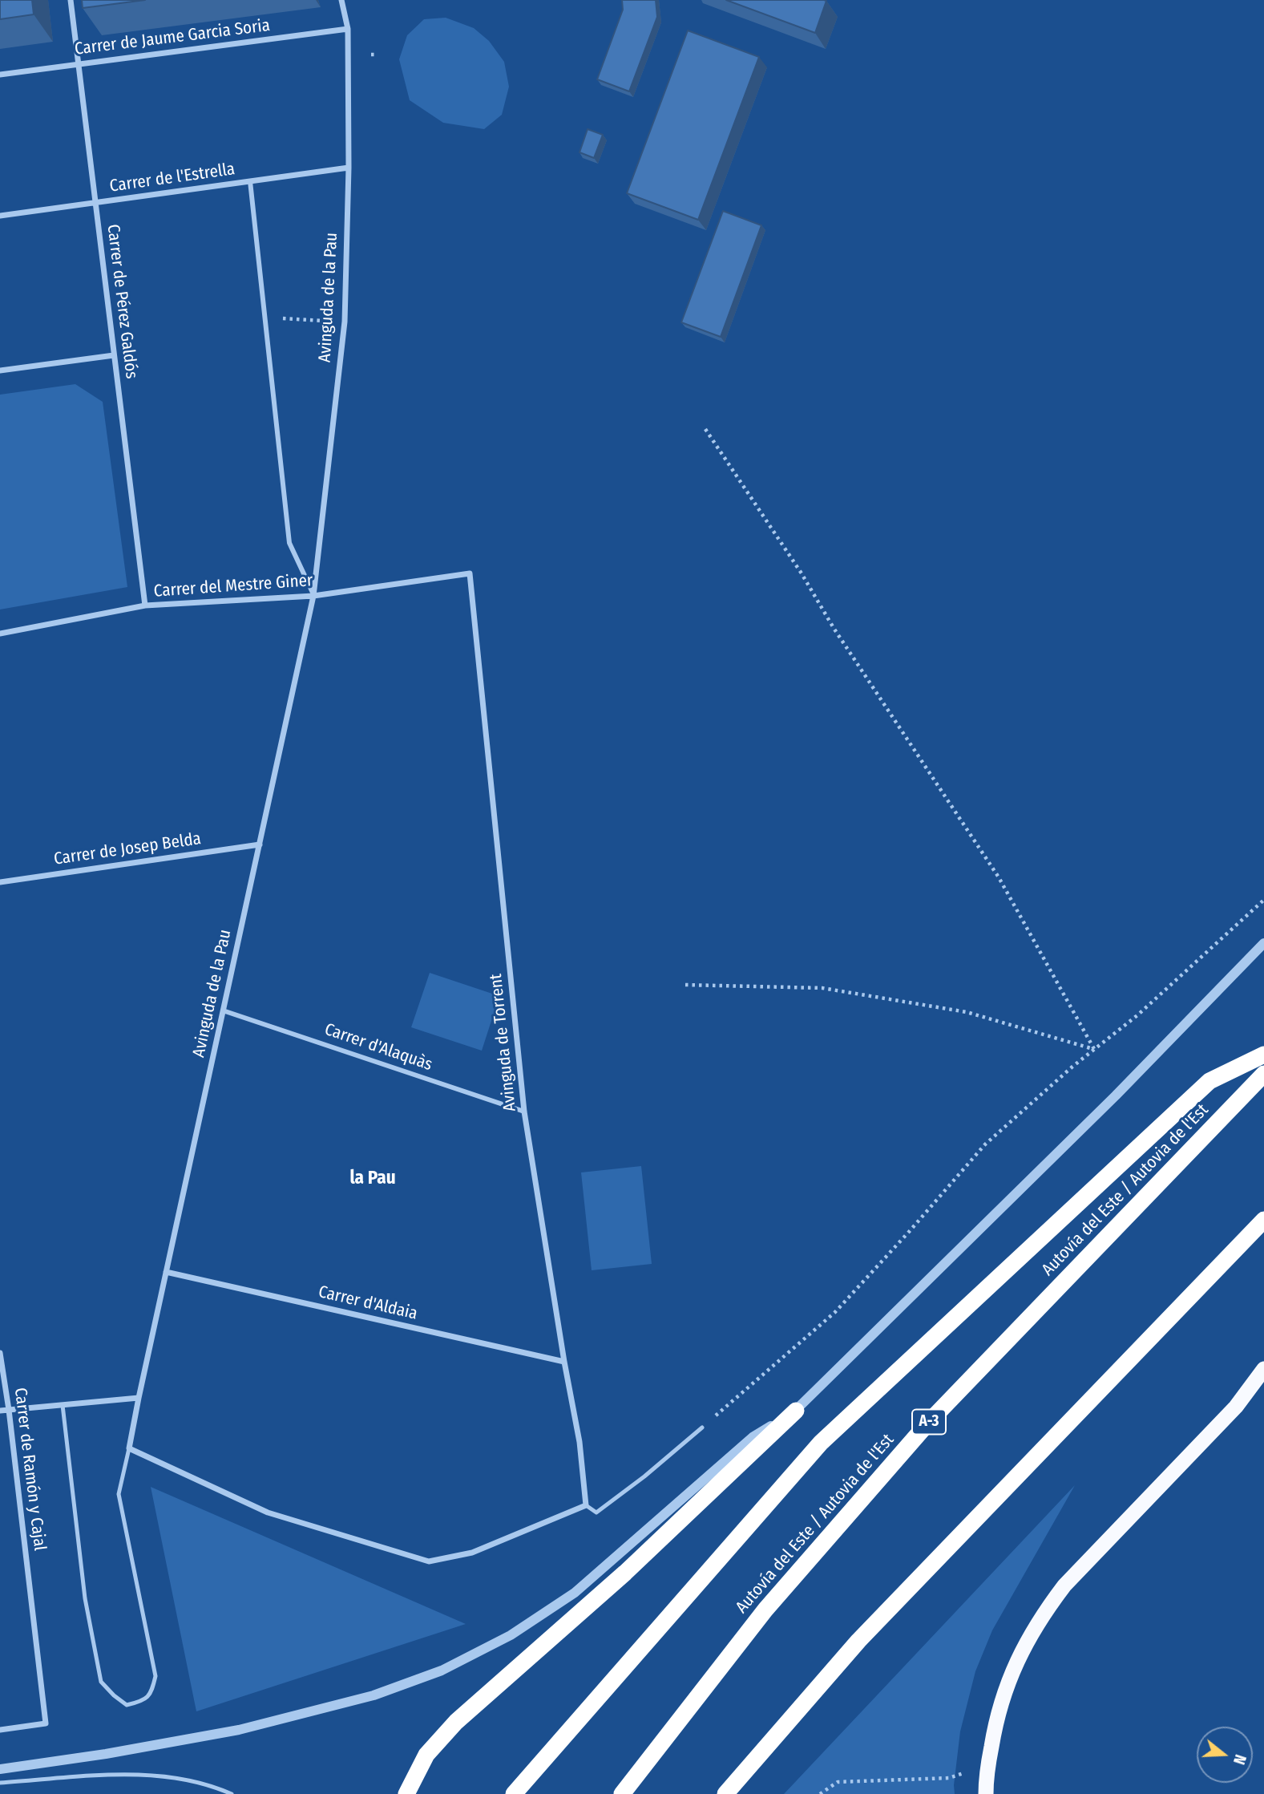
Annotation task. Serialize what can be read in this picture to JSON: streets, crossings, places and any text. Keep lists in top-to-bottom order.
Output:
{
  "streets": {
    "highway": ["Autovía del Este / Autovia de l'Est", "A-3"],
    "street": [
      "Carrer de Jaume Garcia Soria",
      "Carrer de l'Estrella",
      "Avinguda de la Pau",
      "Carrer de Pérez Galdós",
      "Carrer del Mestre Giner",
      "Carrer de Josep Belda",
      "Avinguda de Torrent",
      "Carrer d'Alaquàs",
      "Carrer d'Aldaia",
      "Carrer de Ramón y Cajal"
    ]
  },
  "crossings": [
    ["Carrer de Jaume Garcia Soria", "Avinguda de la Pau"],
    ["Carrer de Jaume Garcia Soria", "Carrer de Pérez Galdós"],
    ["Carrer de l'Estrella", "Avinguda de la Pau"],
    ["Carrer de l'Estrella", "Carrer de Pérez Galdós"],
    ["Avinguda de la Pau", "Carrer del Mestre Giner"],
    ["Avinguda de la Pau", "Carrer de Josep Belda"],
    ["Avinguda de la Pau", "Carrer d'Alaquàs"],
    ["Avinguda de la Pau", "Carrer d'Aldaia"],
    ["Carrer de Pérez Galdós", "Carrer del Mestre Giner"],
    ["Carrer del Mestre Giner", "Avinguda de Torrent"],
    ["Avinguda de Torrent", "Carrer d'Alaquàs"],
    ["Avinguda de Torrent", "Carrer d'Aldaia"]
  ],
  "districts": ["la Pau"],
  "north": "right"
}
